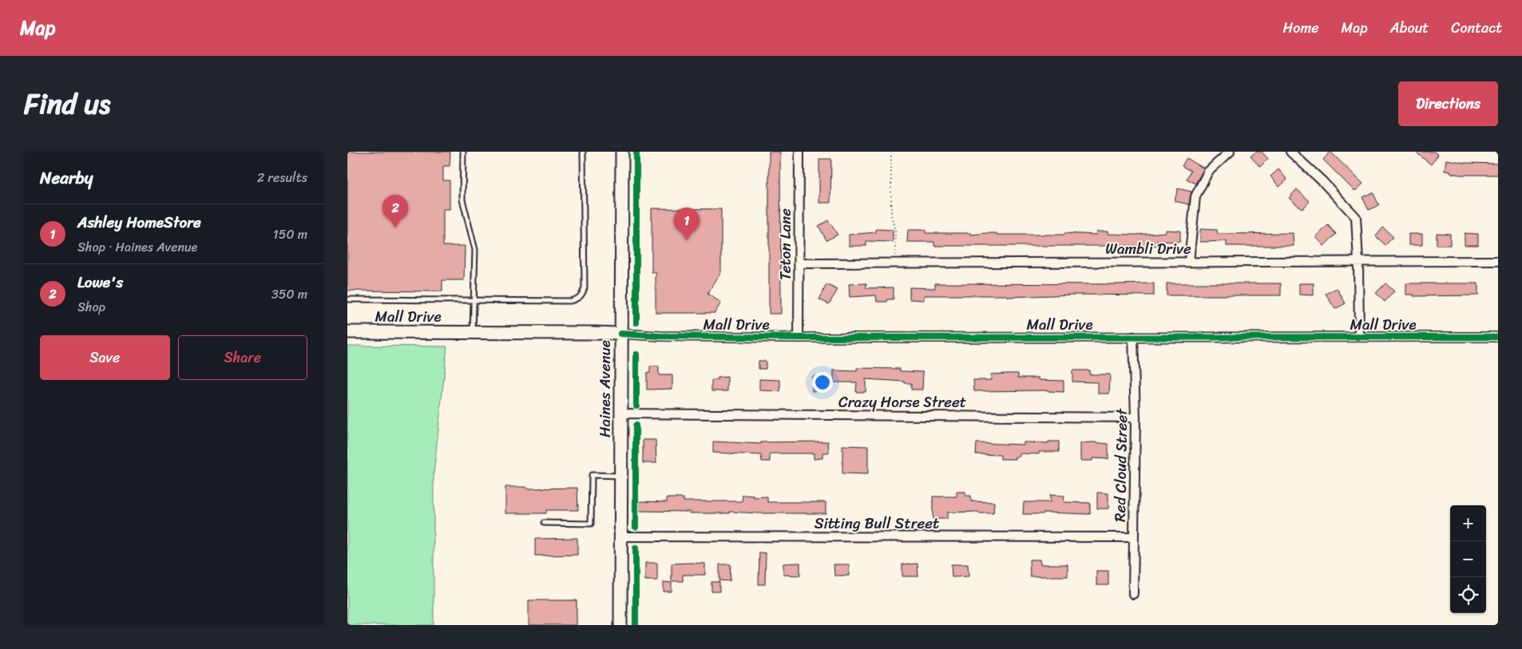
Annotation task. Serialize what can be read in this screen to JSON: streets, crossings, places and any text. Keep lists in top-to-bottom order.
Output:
{
  "streets": {
    "main road": ["Mall Drive", "Haines Avenue"],
    "street": [
      "Teton Lane",
      "Wambli Drive",
      "Crazy Horse Street",
      "Red Cloud Street",
      "Sitting Bull Street"
    ]
  },
  "crossings": [
    ["Teton Lane", "Wambli Drive"],
    ["Teton Lane", "Mall Drive"],
    ["Mall Drive", "Haines Avenue"],
    ["Mall Drive", "Red Cloud Street"],
    ["Haines Avenue", "Crazy Horse Street"],
    ["Haines Avenue", "Sitting Bull Street"],
    ["Crazy Horse Street", "Red Cloud Street"],
    ["Red Cloud Street", "Sitting Bull Street"]
  ],
  "page": {
    "header": "Map",
    "nav": [
      "Home",
      "Map",
      "About",
      "Contact"
    ],
    "title": "Find us",
    "buttons": [
      "Directions",
      ["Save", "Share"]
    ],
    "heading": ["Nearby", "2 results"],
    "pins": ["2", "1"],
    "list": [
      {
        "mark": "1",
        "name": "Ashley HomeStore",
        "note": "Shop · Haines Avenue",
        "value": "150 m"
      },
      {
        "mark": "2",
        "name": "Lowe's",
        "note": "Shop",
        "value": "350 m"
      }
    ],
    "map_buttons": ["+", "−"]
  }
}
